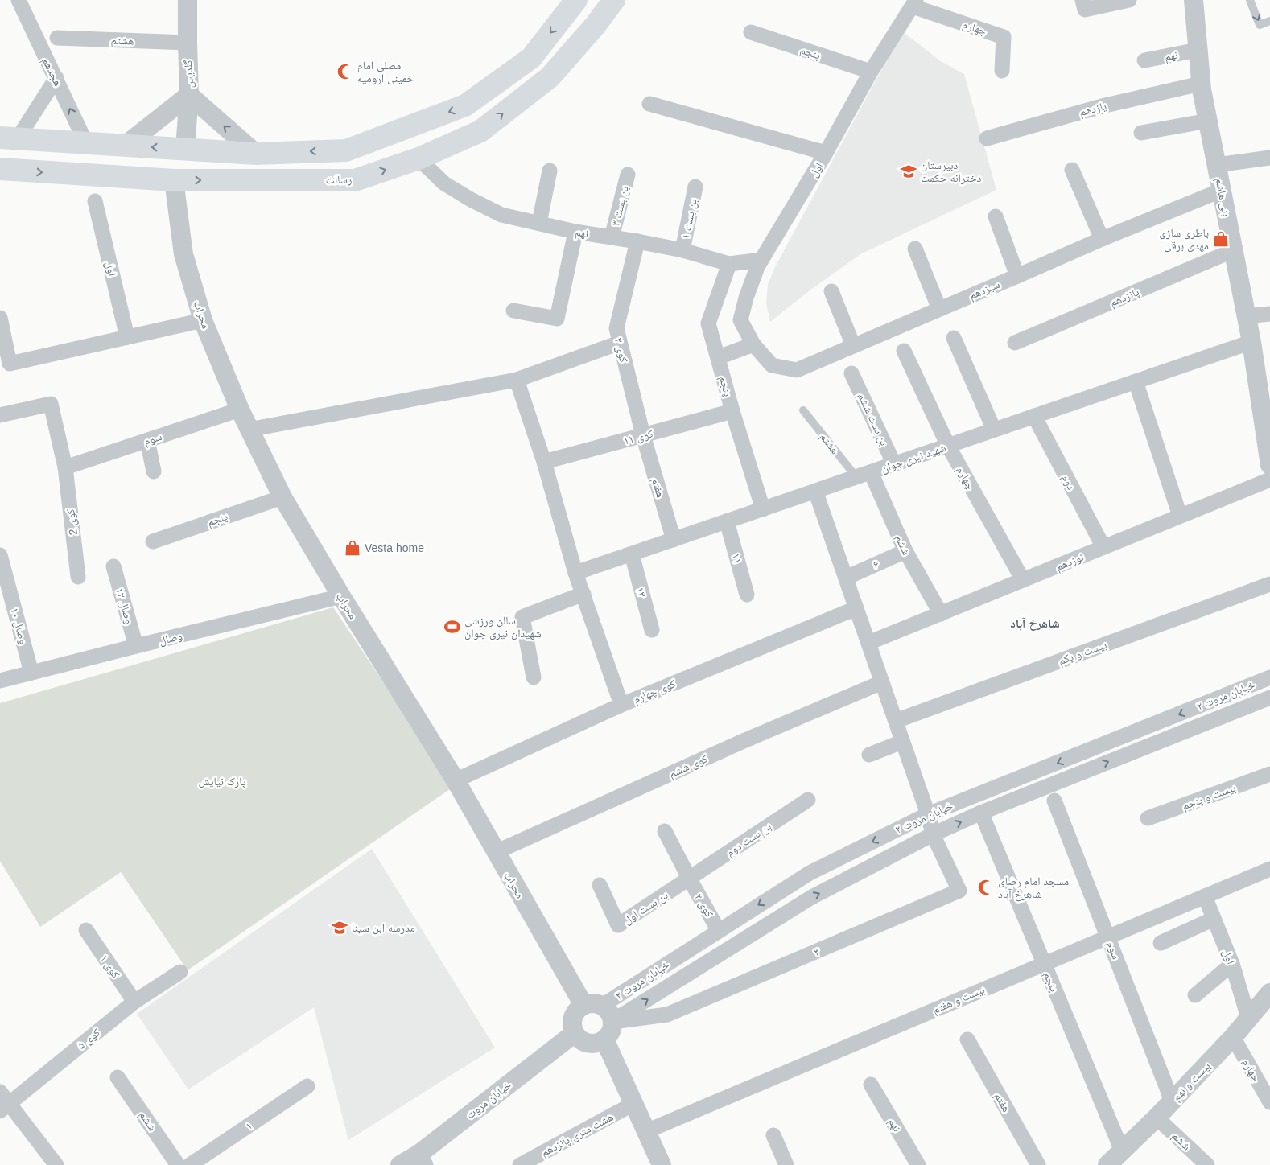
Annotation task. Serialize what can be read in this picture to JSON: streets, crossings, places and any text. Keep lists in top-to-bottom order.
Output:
{
  "streets": {
    "main road": ["رسالت"],
    "street": [
      "چهارم",
      "هشتم",
      "پنجم",
      "نهم",
      "هجدهم",
      "گلدیس",
      "یازدهم",
      "اول",
      "بنی هاشم",
      "بن بست ۳",
      "بن بست ۱",
      "سیزدهم",
      "پانزدهم",
      "محراب",
      "کوی ۲",
      "بن بست ششم",
      "کوی ۱۱",
      "سوم",
      "شهید نیری جوان",
      "دوم",
      "هفتم",
      "کوی 2",
      "ششم",
      "۱۱",
      "نوزدهم",
      "۶",
      "۱۳",
      "وصال ۱۲",
      "وصال ۱۰",
      "وصال",
      "بیست و یکم",
      "کوی چهارم",
      "خیابان مروت ۲",
      "کوی ششم",
      "بیست و پنجم",
      "بن بست دوم",
      "بن بست اول",
      "۳",
      "کوی ۱",
      "بیست و هفتم",
      "کوی ۵",
      "بیست و نهم",
      "خیابان مروت",
      "۱",
      "هشت متری پانزدهم"
    ]
  },
  "crossings": [
    ["چهارم", "اول"],
    ["چهارم", "شهید نیری جوان"],
    ["چهارم", "نوزدهم"],
    ["چهارم", "بیست و نهم"],
    ["هشتم", "گلدیس"],
    ["هشتم", "شهید نیری جوان"],
    ["پنجم", "نهم"],
    ["پنجم", "اول"],
    ["پنجم", "محراب"],
    ["پنجم", "کوی ۱۱"],
    ["پنجم", "شهید نیری جوان"],
    ["پنجم", "خیابان مروت ۲"],
    ["پنجم", "بیست و هفتم"],
    ["پنجم", "بیست و نهم"],
    ["نهم", "اول"],
    ["نهم", "رسالت"],
    ["نهم", "بنی هاشم"],
    ["نهم", "بن بست ۳"],
    ["نهم", "بن بست ۱"],
    ["نهم", "کوی ۲"],
    ["یازدهم", "بنی هاشم"],
    ["اول", "سیزدهم"],
    ["اول", "بیست و هفتم"],
    ["اول", "بیست و نهم"],
    ["رسالت", "محراب"],
    ["بنی هاشم", "سیزدهم"],
    ["بنی هاشم", "پانزدهم"],
    ["بنی هاشم", "شهید نیری جوان"],
    ["محراب", "سوم"],
    ["محراب", "وصال"],
    ["محراب", "کوی چهارم"],
    ["محراب", "خیابان مروت ۲"],
    ["محراب", "کوی ششم"],
    ["محراب", "۳"],
    ["محراب", "خیابان مروت"],
    ["کوی ۲", "کوی ۱۱"],
    ["کوی ۲", "هفتم"],
    ["کوی ۲", "خیابان مروت ۲"],
    ["کوی ۲", "بن بست دوم"],
    ["کوی ۲", "بن بست اول"],
    ["بن بست ششم", "شهید نیری جوان"],
    ["کوی ۱۱", "هفتم"],
    ["سوم", "کوی 2"],
    ["سوم", "بیست و هفتم"],
    ["سوم", "بیست و نهم"],
    ["شهید نیری جوان", "دوم"],
    ["شهید نیری جوان", "هفتم"],
    ["شهید نیری جوان", "ششم"],
    ["شهید نیری جوان", "۱۱"],
    ["شهید نیری جوان", "۱۳"],
    ["دوم", "نوزدهم"],
    ["ششم", "نوزدهم"],
    ["ششم", "۶"],
    ["ششم", "بیست و نهم"],
    ["وصال ۱۲", "وصال"],
    ["وصال ۱۰", "وصال"],
    ["خیابان مروت ۲", "۳"],
    ["خیابان مروت ۲", "خیابان مروت"],
    ["بن بست دوم", "بن بست اول"],
    ["۳", "خیابان مروت"],
    ["کوی ۱", "کوی ۵"]
  ],
  "one_way": ["هجدهم"],
  "districts": ["شاهرخ آباد"],
  "parks": ["پارک نیایش"],
  "places": {
    "mosque": ["مصلی امام خمینی ارومیه", "مسجد امام رضای شاهرخ آباد"],
    "school or university": ["دبیرستان دخترانه حکمت", "مدرسه ابن سینا"],
    "shop": ["باطری سازی مهدی برقی", "Vesta home"],
    "sports": ["سالن ورزشی شهیدان نیری جوان"]
  }
}
